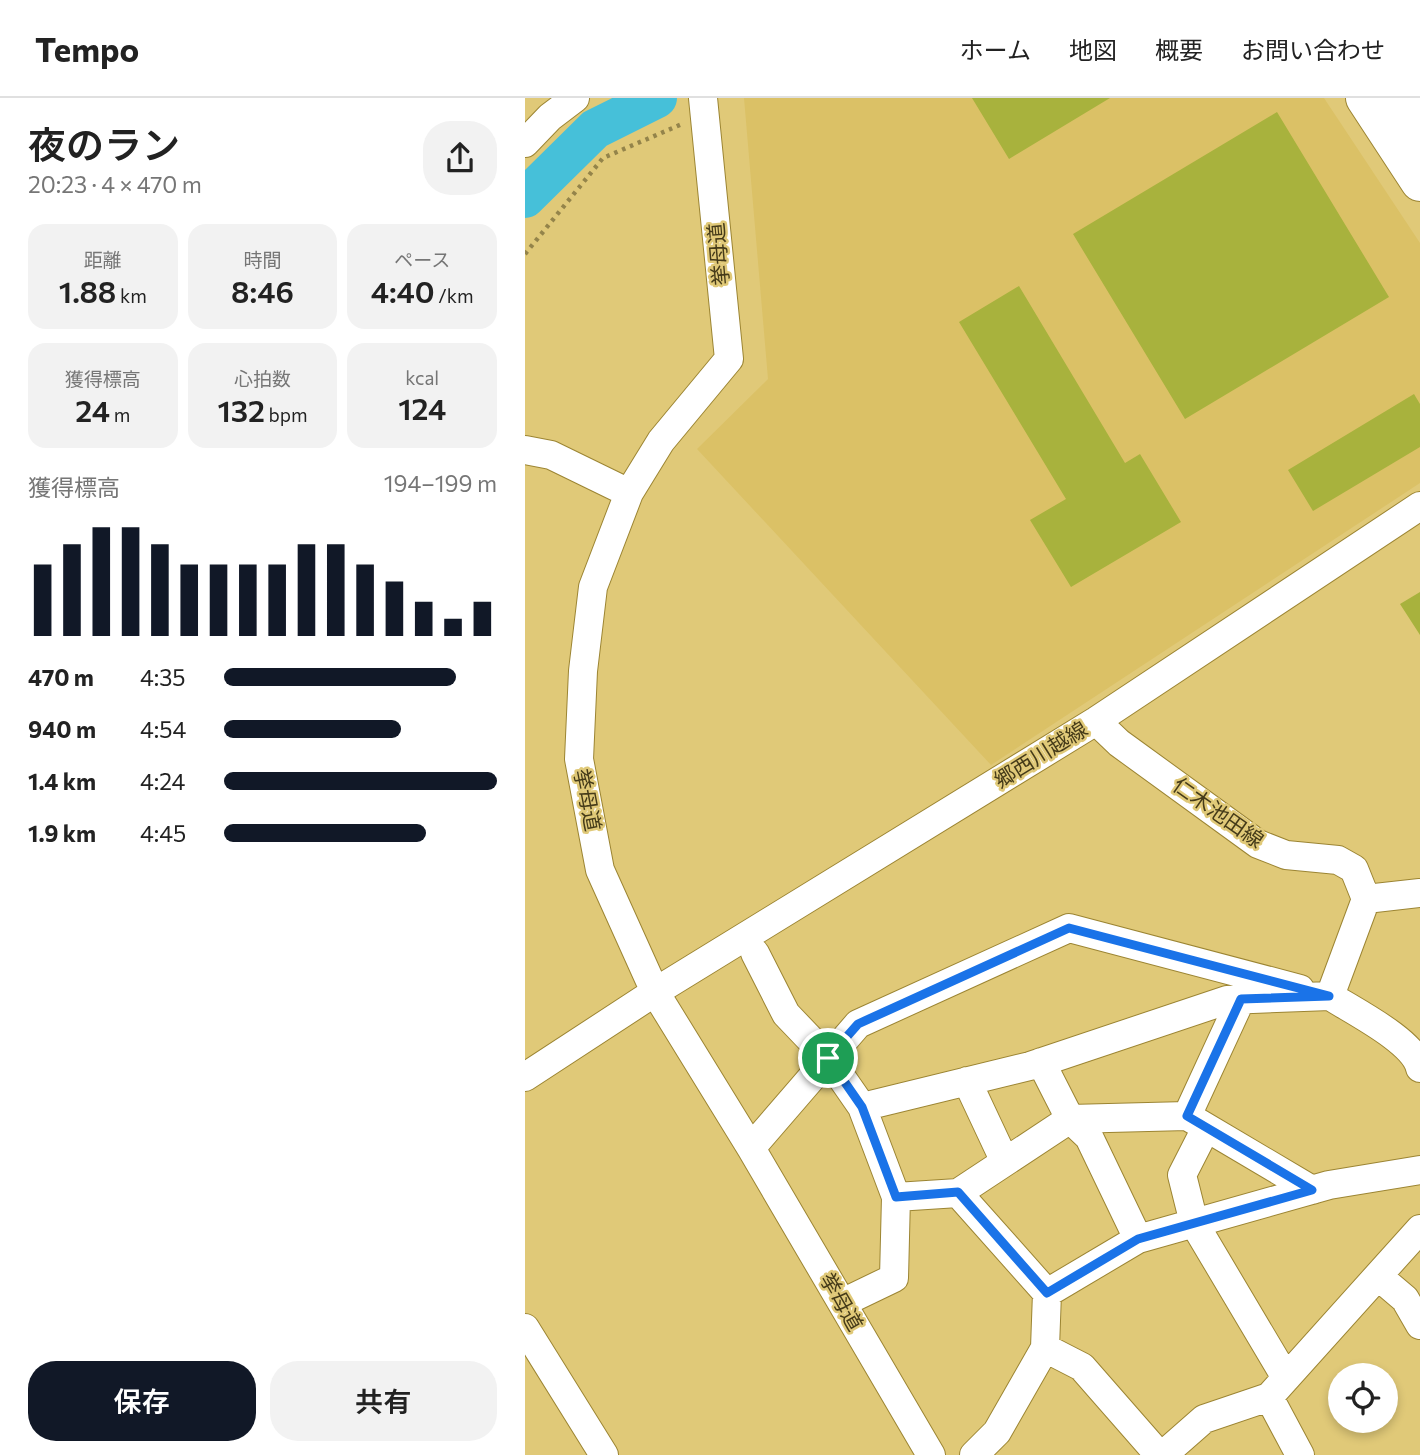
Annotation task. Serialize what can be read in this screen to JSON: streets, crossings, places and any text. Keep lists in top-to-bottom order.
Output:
{
  "streets": {
    "street": ["挙母道", "郷西川越線", "仁木池田線"]
  },
  "crossings": [
    ["挙母道", "郷西川越線"],
    ["郷西川越線", "仁木池田線"]
  ],
  "page": {
    "header": "Tempo",
    "nav": [
      "ホーム",
      "地図",
      "概要",
      "お問い合わせ"
    ],
    "heading": ["夜のラン", "20:23 · 4 × 470 m"],
    "stats": [
      ["距離", "1.88 km"],
      ["時間", "8:46"],
      ["ペース", "4:40 /km"],
      ["獲得標高", "24 m"],
      ["心拍数", "132 bpm"],
      ["kcal", "124"]
    ],
    "chart": ["獲得標高", "194–199 m"],
    "list": [
      {
        "name": "470 m",
        "note": "4:35"
      },
      {
        "name": "940 m",
        "note": "4:54"
      },
      {
        "name": "1.4 km",
        "note": "4:24"
      },
      {
        "name": "1.9 km",
        "note": "4:45"
      }
    ],
    "buttons": ["保存", "共有"]
  }
}
